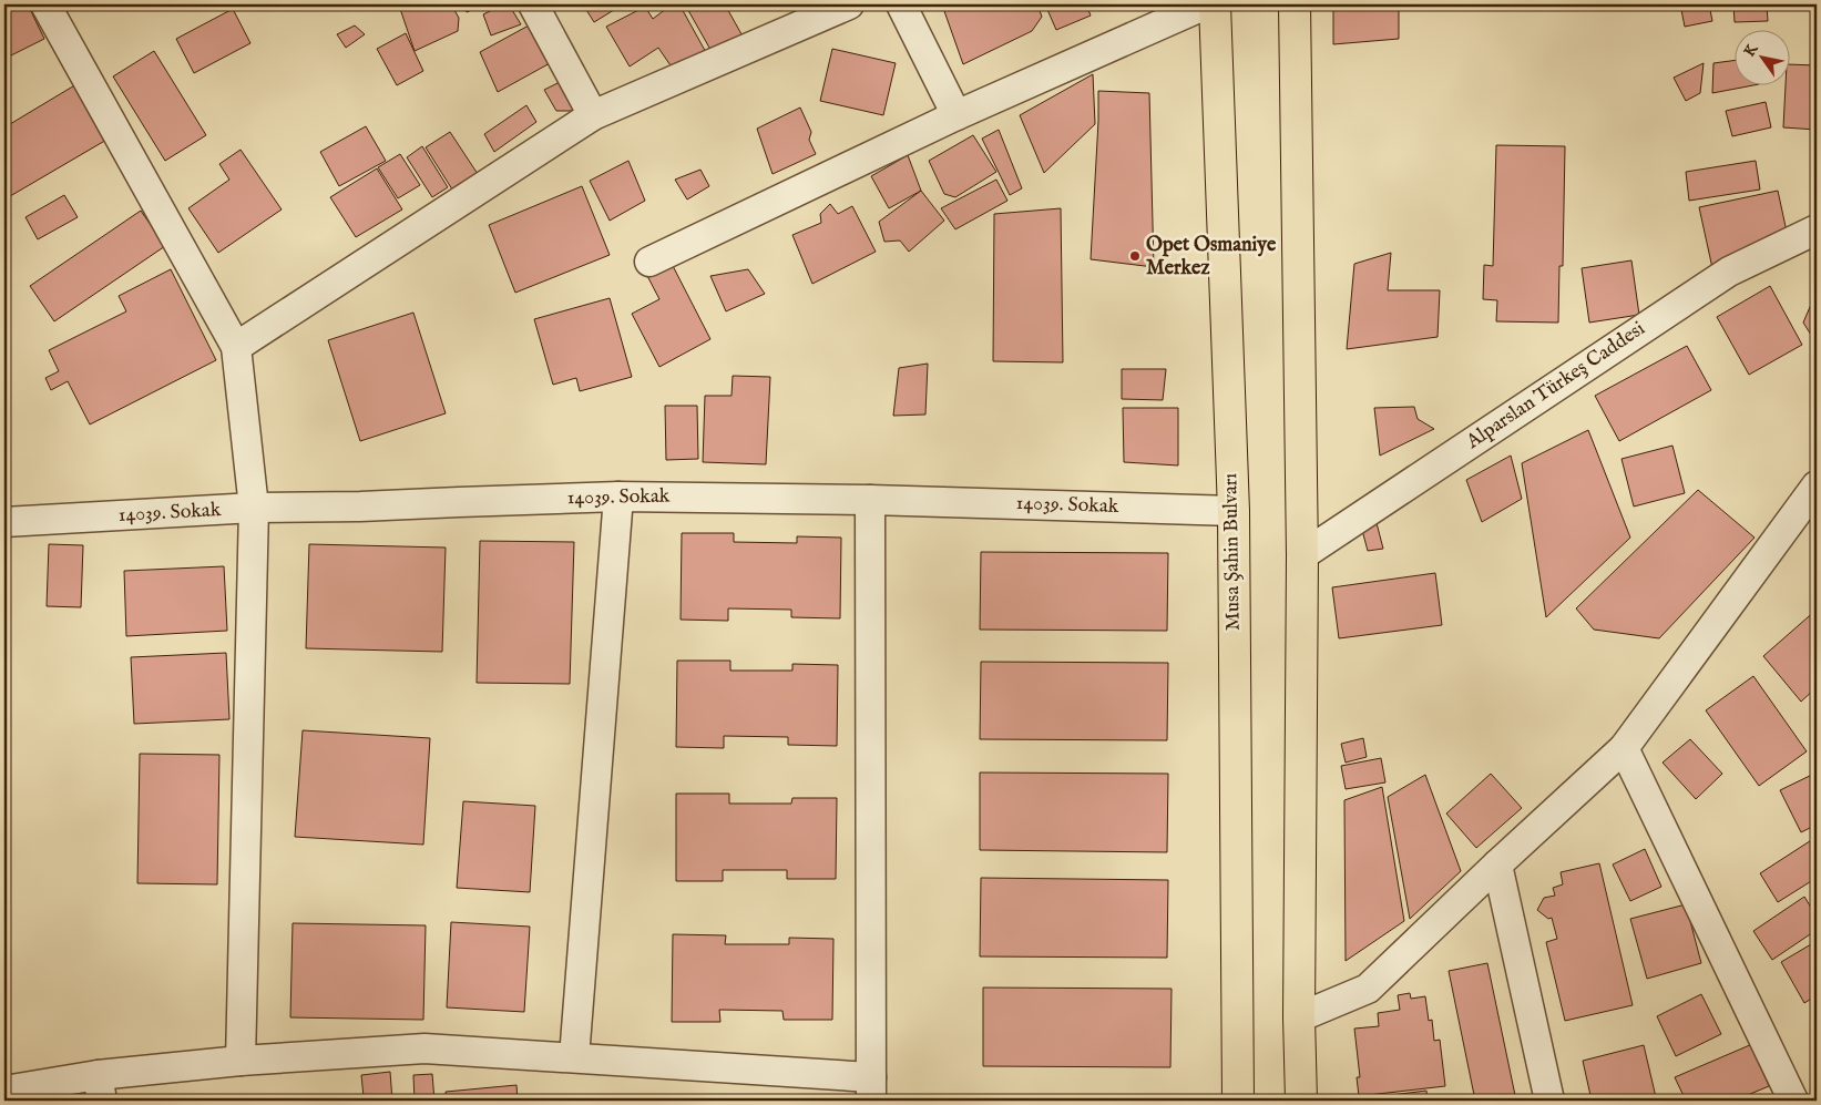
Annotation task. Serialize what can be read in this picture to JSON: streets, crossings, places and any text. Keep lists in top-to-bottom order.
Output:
{
  "streets": {
    "main road": ["Musa Şahin Bulvarı"],
    "street": ["Alparslan Türkeş Caddesi", "14039. Sokak"]
  },
  "crossings": [
    ["14039. Sokak", "Musa Şahin Bulvarı"]
  ],
  "places": ["Opet Osmaniye Merkez"],
  "north": "top left"
}
